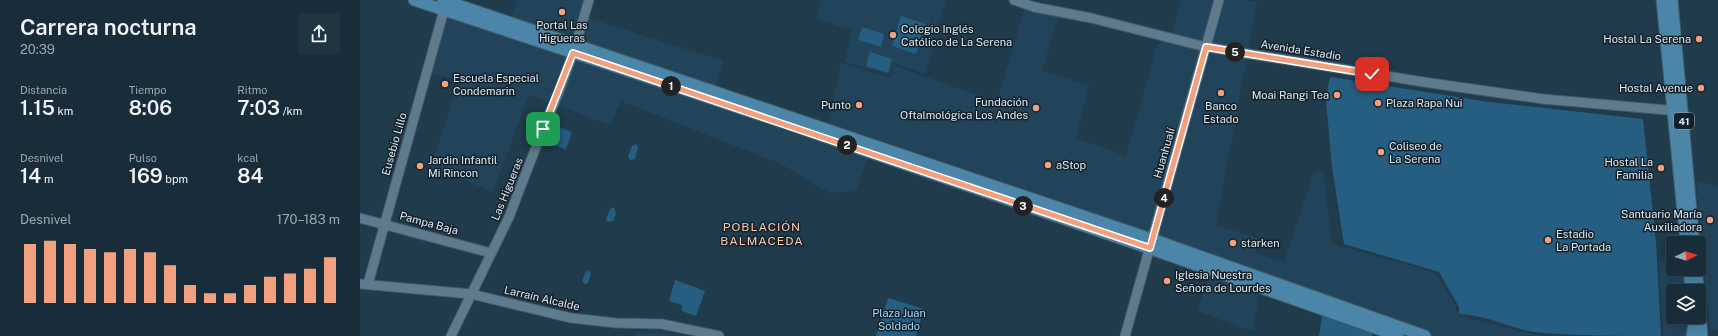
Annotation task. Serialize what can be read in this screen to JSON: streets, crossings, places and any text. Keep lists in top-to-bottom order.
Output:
{
  "streets": {
    "main road": ["41"],
    "street": [
      "Avenida Estadio",
      "Eusebio Lillo",
      "Huanhualí",
      "Las Higueras",
      "Pampa Baja",
      "Larraín Alcalde"
    ]
  },
  "crossings": [
    ["Avenida Estadio", "41"],
    ["Avenida Estadio", "Huanhualí"],
    ["Eusebio Lillo", "Pampa Baja"],
    ["Eusebio Lillo", "Larraín Alcalde"],
    ["Las Higueras", "Pampa Baja"],
    ["Las Higueras", "Larraín Alcalde"]
  ],
  "districts": ["POBLACIÓN BALMACEDA"],
  "parks": ["Plaza Juan Soldado"],
  "places": [
    "Portal Las Higueras",
    "Colegio Inglés Católico de La Serena",
    "Hostal La Serena",
    "Escuela Especial Condemarin",
    "Hostal Avenue",
    "Banco Estado",
    "Moai Rangi Tea",
    "Plaza Rapa Nui",
    "Punto",
    "Fundación Oftalmológica Los Andes",
    "Coliseo de La Serena",
    "aStop",
    "Jardin Infantil Mi Rincon",
    "Hostal La Familia",
    "Santuario María Auxiliadora",
    "Estadio La Portada",
    "starken",
    "Iglesia Nuestra Señora de Lourdes"
  ],
  "north": "right",
  "page": {
    "heading": ["Carrera nocturna", "20:39"],
    "pins": [
      "5",
      "1",
      "2",
      "4",
      "3"
    ],
    "stats": [
      ["Distancia", "1.15 km"],
      ["Tiempo", "8:06"],
      ["Ritmo", "7:03 /km"],
      ["Desnivel", "14 m"],
      ["Pulso", "169 bpm"],
      ["kcal", "84"]
    ],
    "chart": ["Desnivel", "170–183 m"]
  }
}
